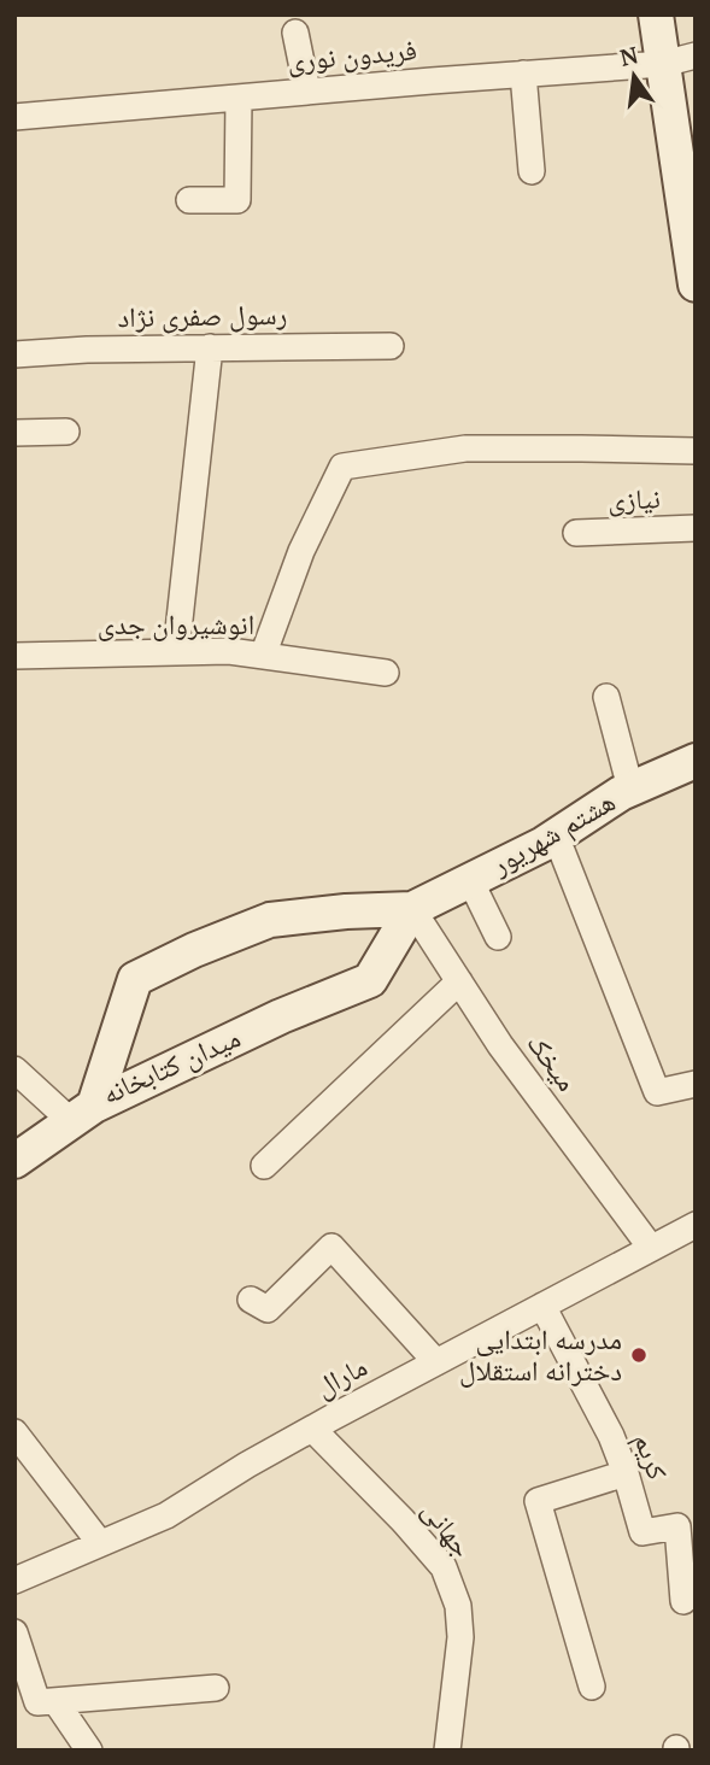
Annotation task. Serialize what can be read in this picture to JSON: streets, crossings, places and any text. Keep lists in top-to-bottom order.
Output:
{
  "streets": {
    "street": [
      "فریدون نوری",
      "رسول صفری نژاد",
      "نیازی",
      "انوشیروان جدی",
      "هشتم شهریور",
      "میخک",
      "میدان کتابخانه",
      "مارال",
      "کریم",
      "جهانی"
    ]
  },
  "crossings": [
    ["هشتم شهریور", "میخک"],
    ["هشتم شهریور", "میدان کتابخانه"],
    ["میخک", "میدان کتابخانه"],
    ["میخک", "مارال"],
    ["مارال", "کریم"],
    ["مارال", "جهانی"]
  ],
  "places": ["مدرسه ابتدایی دخترانه استقلال"],
  "north": "top"
}
